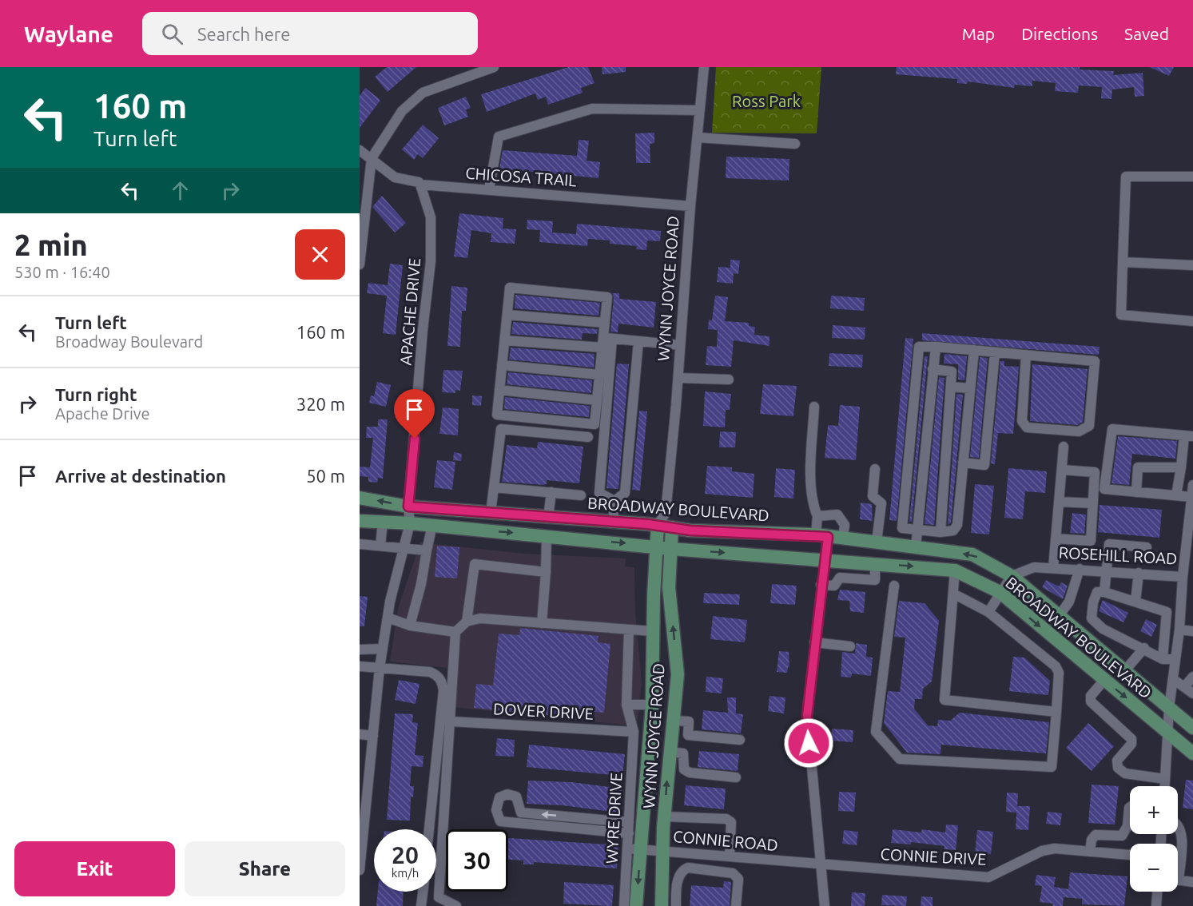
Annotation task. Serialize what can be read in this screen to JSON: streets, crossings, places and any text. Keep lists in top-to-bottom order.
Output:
{
  "streets": {
    "main road": ["WYNN JOYCE ROAD", "BROADWAY BOULEVARD"],
    "street": [
      "CHICOSA TRAIL",
      "APACHE DRIVE",
      "ROSEHILL ROAD",
      "DOVER DRIVE",
      "WYRE DRIVE",
      "CONNIE ROAD",
      "CONNIE DRIVE"
    ]
  },
  "crossings": [
    ["CHICOSA TRAIL", "WYNN JOYCE ROAD"],
    ["CHICOSA TRAIL", "APACHE DRIVE"],
    ["WYNN JOYCE ROAD", "BROADWAY BOULEVARD"],
    ["WYNN JOYCE ROAD", "WYRE DRIVE"],
    ["WYNN JOYCE ROAD", "CONNIE ROAD"],
    ["APACHE DRIVE", "BROADWAY BOULEVARD"],
    ["BROADWAY BOULEVARD", "ROSEHILL ROAD"],
    ["DOVER DRIVE", "WYRE DRIVE"],
    ["WYRE DRIVE", "CONNIE ROAD"],
    ["CONNIE ROAD", "CONNIE DRIVE"]
  ],
  "parks": ["Ross Park"],
  "page": {
    "header": "Waylane",
    "search": "Search here",
    "nav": ["Map", "Directions", "Saved"],
    "turn": ["160 m", "Turn left"],
    "heading": ["2 min", "530 m · 16:40"],
    "list": [
      {
        "name": "Turn left",
        "note": "Broadway Boulevard",
        "value": "160 m"
      },
      {
        "name": "Turn right",
        "note": "Apache Drive",
        "value": "320 m"
      },
      {
        "name": "Arrive at destination",
        "value": "50 m"
      }
    ],
    "map_buttons": ["+", "−"],
    "speed": "20 km/h",
    "limit": "30",
    "buttons": ["Exit", "Share"]
  }
}
